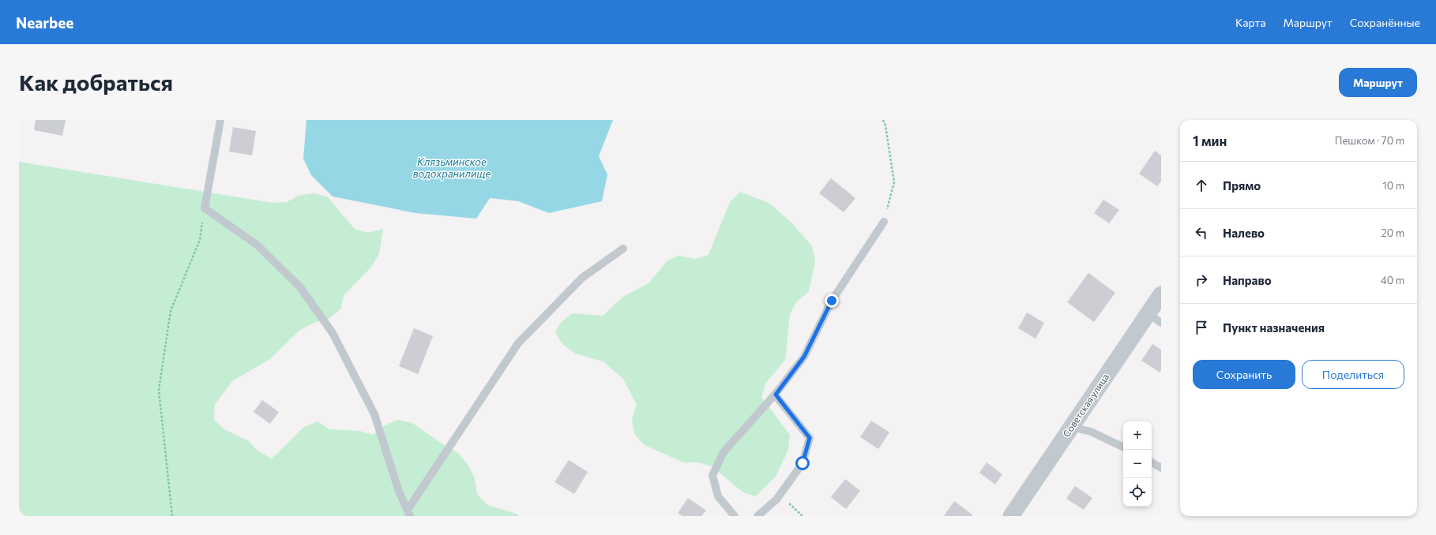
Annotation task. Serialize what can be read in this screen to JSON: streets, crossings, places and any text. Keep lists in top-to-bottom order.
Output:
{
  "streets": {
    "street": ["Советская улица"]
  },
  "water": ["Клязьминское водохранилище"],
  "page": {
    "header": "Nearbee",
    "nav": ["Карта", "Маршрут", "Сохранённые"],
    "buttons": [
      "Маршрут",
      ["Сохранить", "Поделиться"]
    ],
    "title": "Как добраться",
    "heading": ["1 мин", "Пешком · 70 m"],
    "list": [
      ["Прямо", "10 m"],
      ["Налево", "20 m"],
      ["Направо", "40 m"],
      "Пункт назначения"
    ],
    "map_buttons": ["+", "−"]
  }
}
